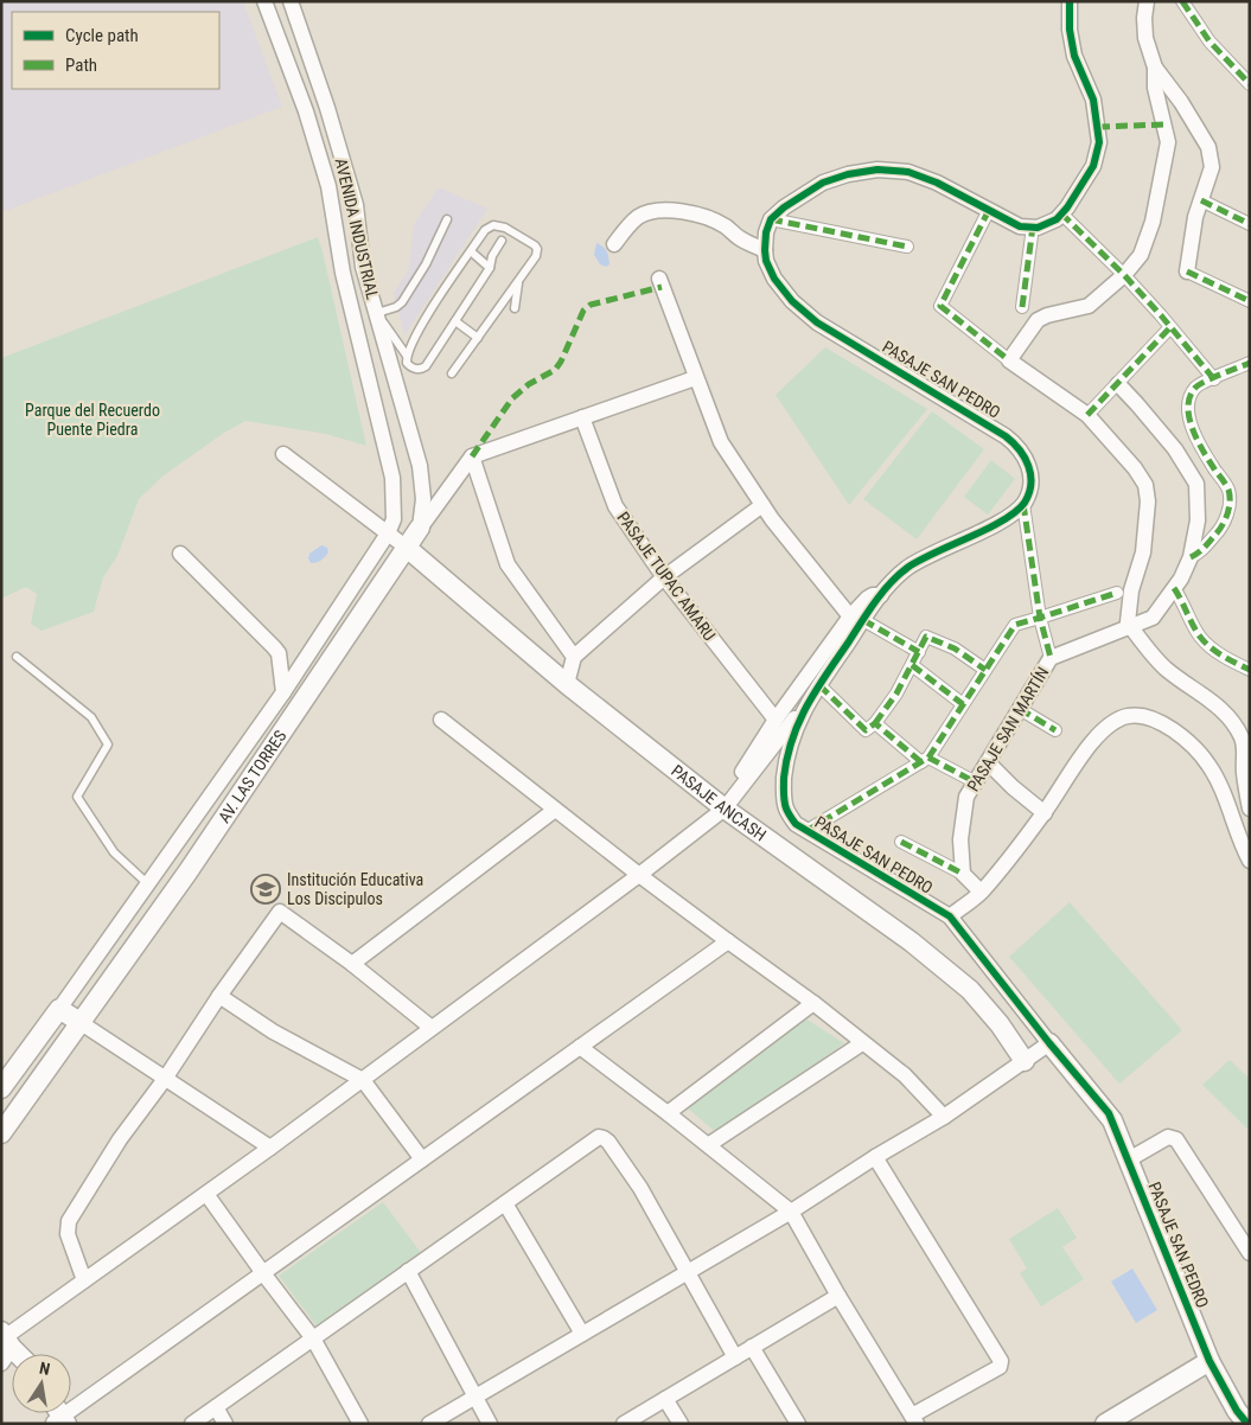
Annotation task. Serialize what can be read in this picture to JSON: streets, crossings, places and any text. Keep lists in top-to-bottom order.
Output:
{
  "streets": {
    "street": [
      "AVENIDA INDUSTRIAL",
      "PASAJE SAN PEDRO",
      "PASAJE TUPAC AMARU",
      "PASAJE SAN MARTÍN",
      "AV. LAS TORRES",
      "PASAJE ANCASH"
    ]
  },
  "crossings": [
    ["AVENIDA INDUSTRIAL", "AV. LAS TORRES"],
    ["AV. LAS TORRES", "PASAJE ANCASH"]
  ],
  "parks": ["Parque del Recuerdo Puente Piedra"],
  "places": {
    "school or university": ["Institución Educativa Los Discipulos"]
  },
  "legend": ["Cycle path", "Path"],
  "north": "top"
}
